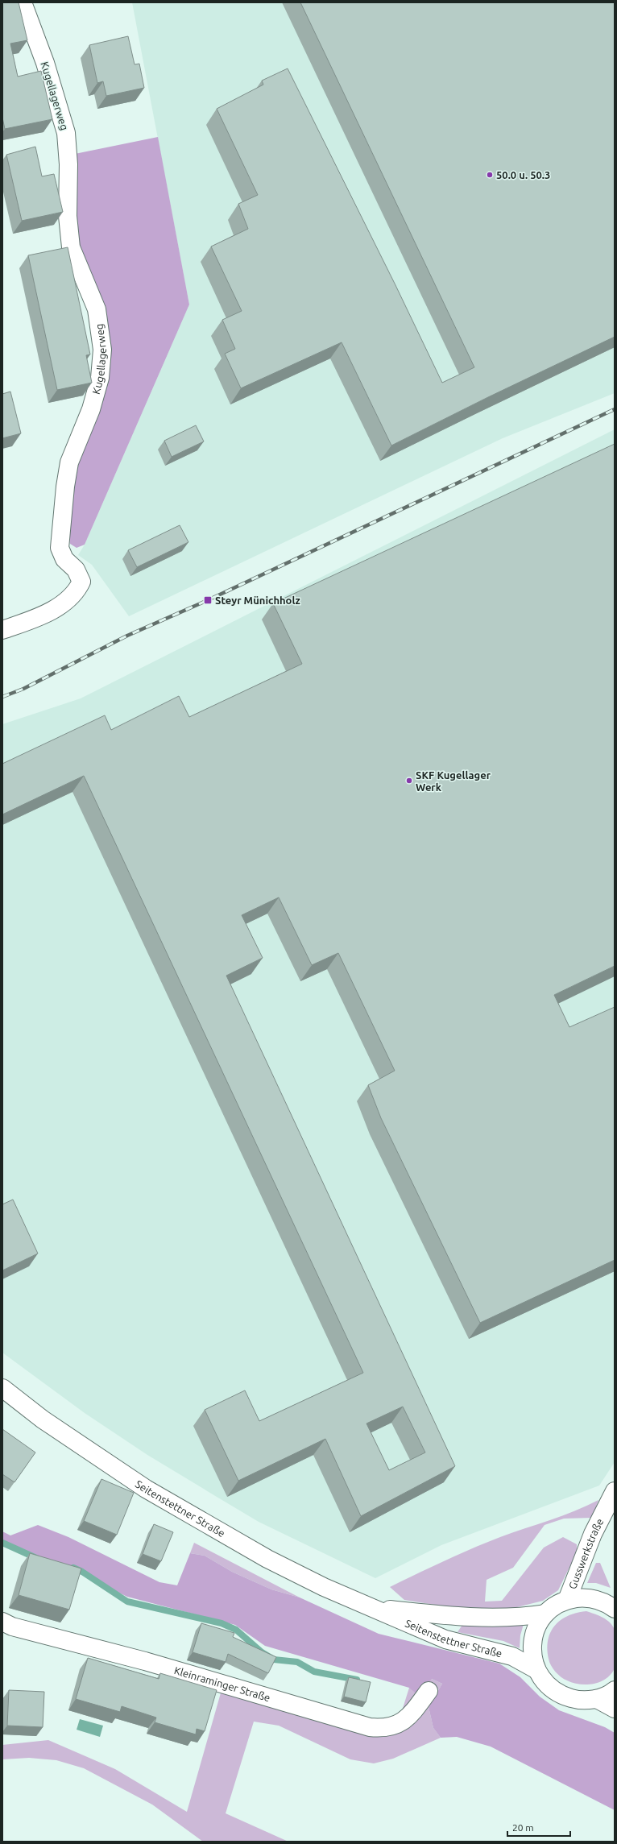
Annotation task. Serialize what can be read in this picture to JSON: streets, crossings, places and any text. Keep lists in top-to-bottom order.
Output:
{
  "streets": {
    "main road": [
      "Kugellagerweg",
      "Seitenstettner Straße",
      "Gusswerkstraße",
      "Kleinraminger Straße"
    ]
  },
  "places": {
    "other": ["50.0 u. 50.3", "SKF Kugellager Werk"],
    "transit": ["Steyr Münichholz"]
  },
  "scale_bar": "20 m"
}
